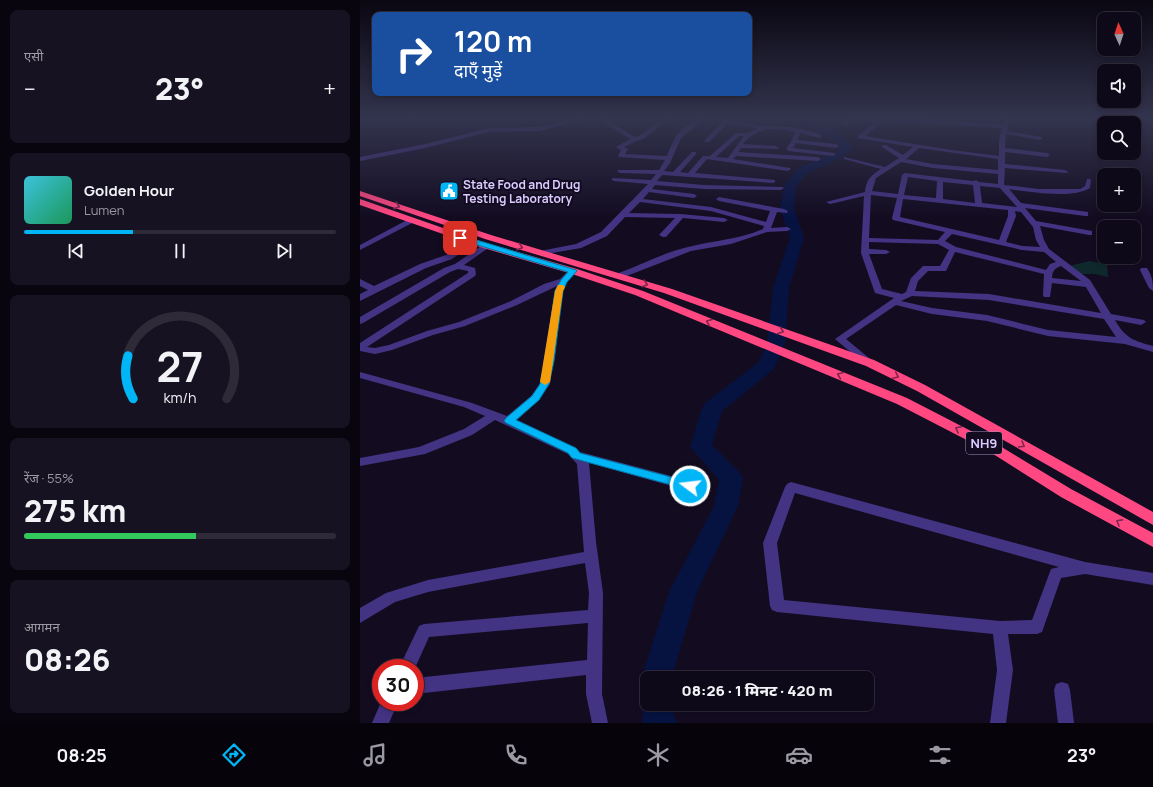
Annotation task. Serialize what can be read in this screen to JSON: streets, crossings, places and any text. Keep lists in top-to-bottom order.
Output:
{
  "streets": {
    "highway": ["NH9"]
  },
  "places": {
    "public building": ["State Food and Drug Testing Laboratory"]
  },
  "north": "top",
  "page": {
    "tile": [
      "एसी",
      ["रेंज · 55%", "275 km"],
      ["आगमन", "08:26"]
    ],
    "map_buttons": ["+", "−"],
    "turn": ["120 m", "दाएँ मुड़ें"],
    "heat": ["−", "23°", "+"],
    "song": ["Golden Hour", "Lumen"],
    "limit": "30",
    "trip": "08:26 · 1 मिनट · 420 m",
    "tabs": ["08:25", "23°"],
    "gauge": ["27", "km/h"]
  }
}
